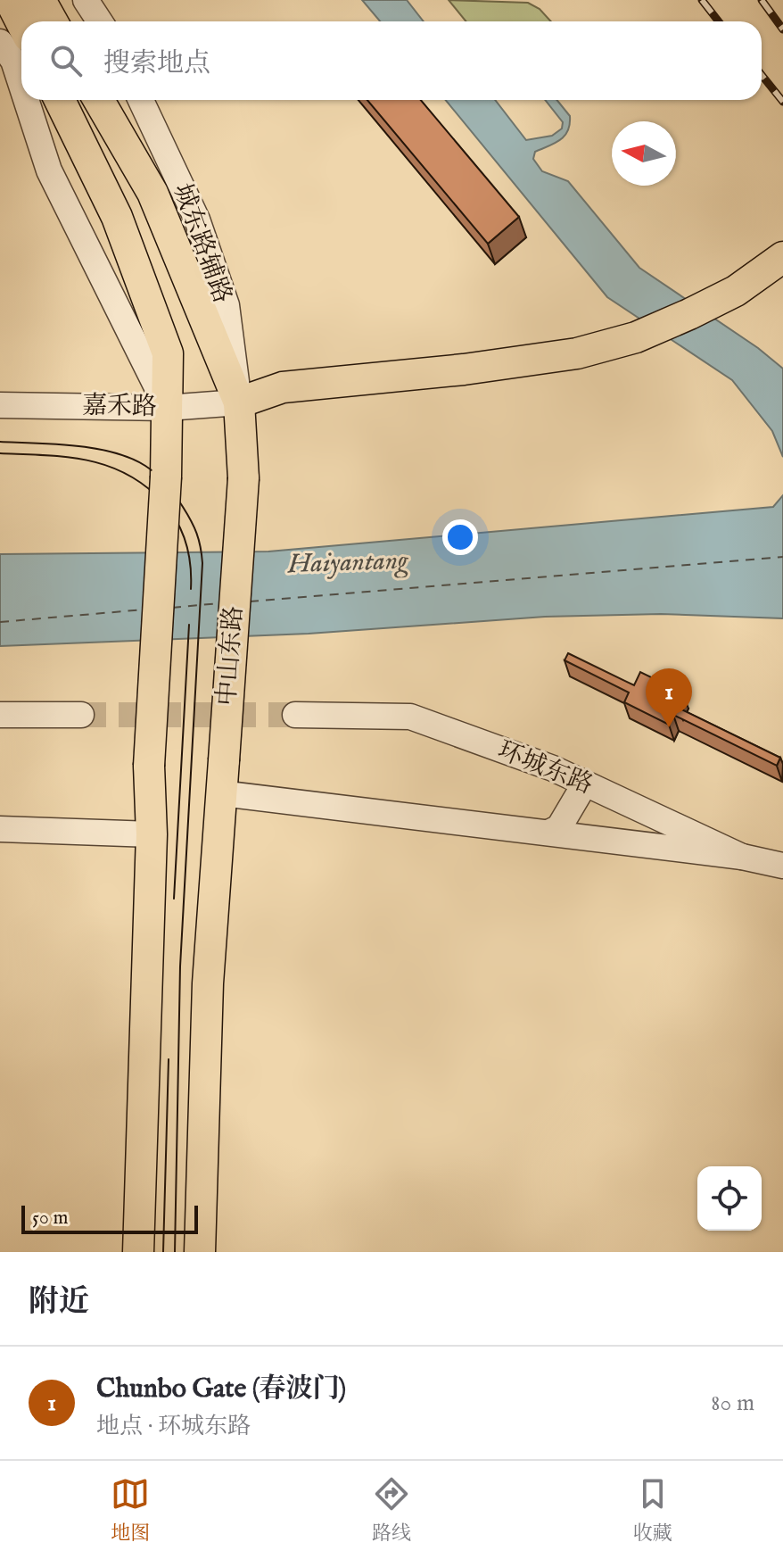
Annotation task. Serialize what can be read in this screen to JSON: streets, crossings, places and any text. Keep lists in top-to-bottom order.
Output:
{
  "streets": {
    "main road": ["中山东路"],
    "street": ["城东路辅路", "嘉禾路", "环城东路"]
  },
  "crossings": [
    ["城东路辅路", "嘉禾路"],
    ["城东路辅路", "中山东路"],
    ["嘉禾路", "中山东路"]
  ],
  "water": ["Haiyantang"],
  "scale_bar": "50 m",
  "north": "left",
  "page": {
    "search": "搜索地点",
    "pins": "1",
    "scale": "50 m",
    "heading": "附近",
    "list": [
      {
        "mark": "1",
        "name": "Chunbo Gate (春波门)",
        "note": "地点 · 环城东路",
        "value": "80 m"
      }
    ],
    "nav": ["地图", "路线", "收藏"]
  }
}
